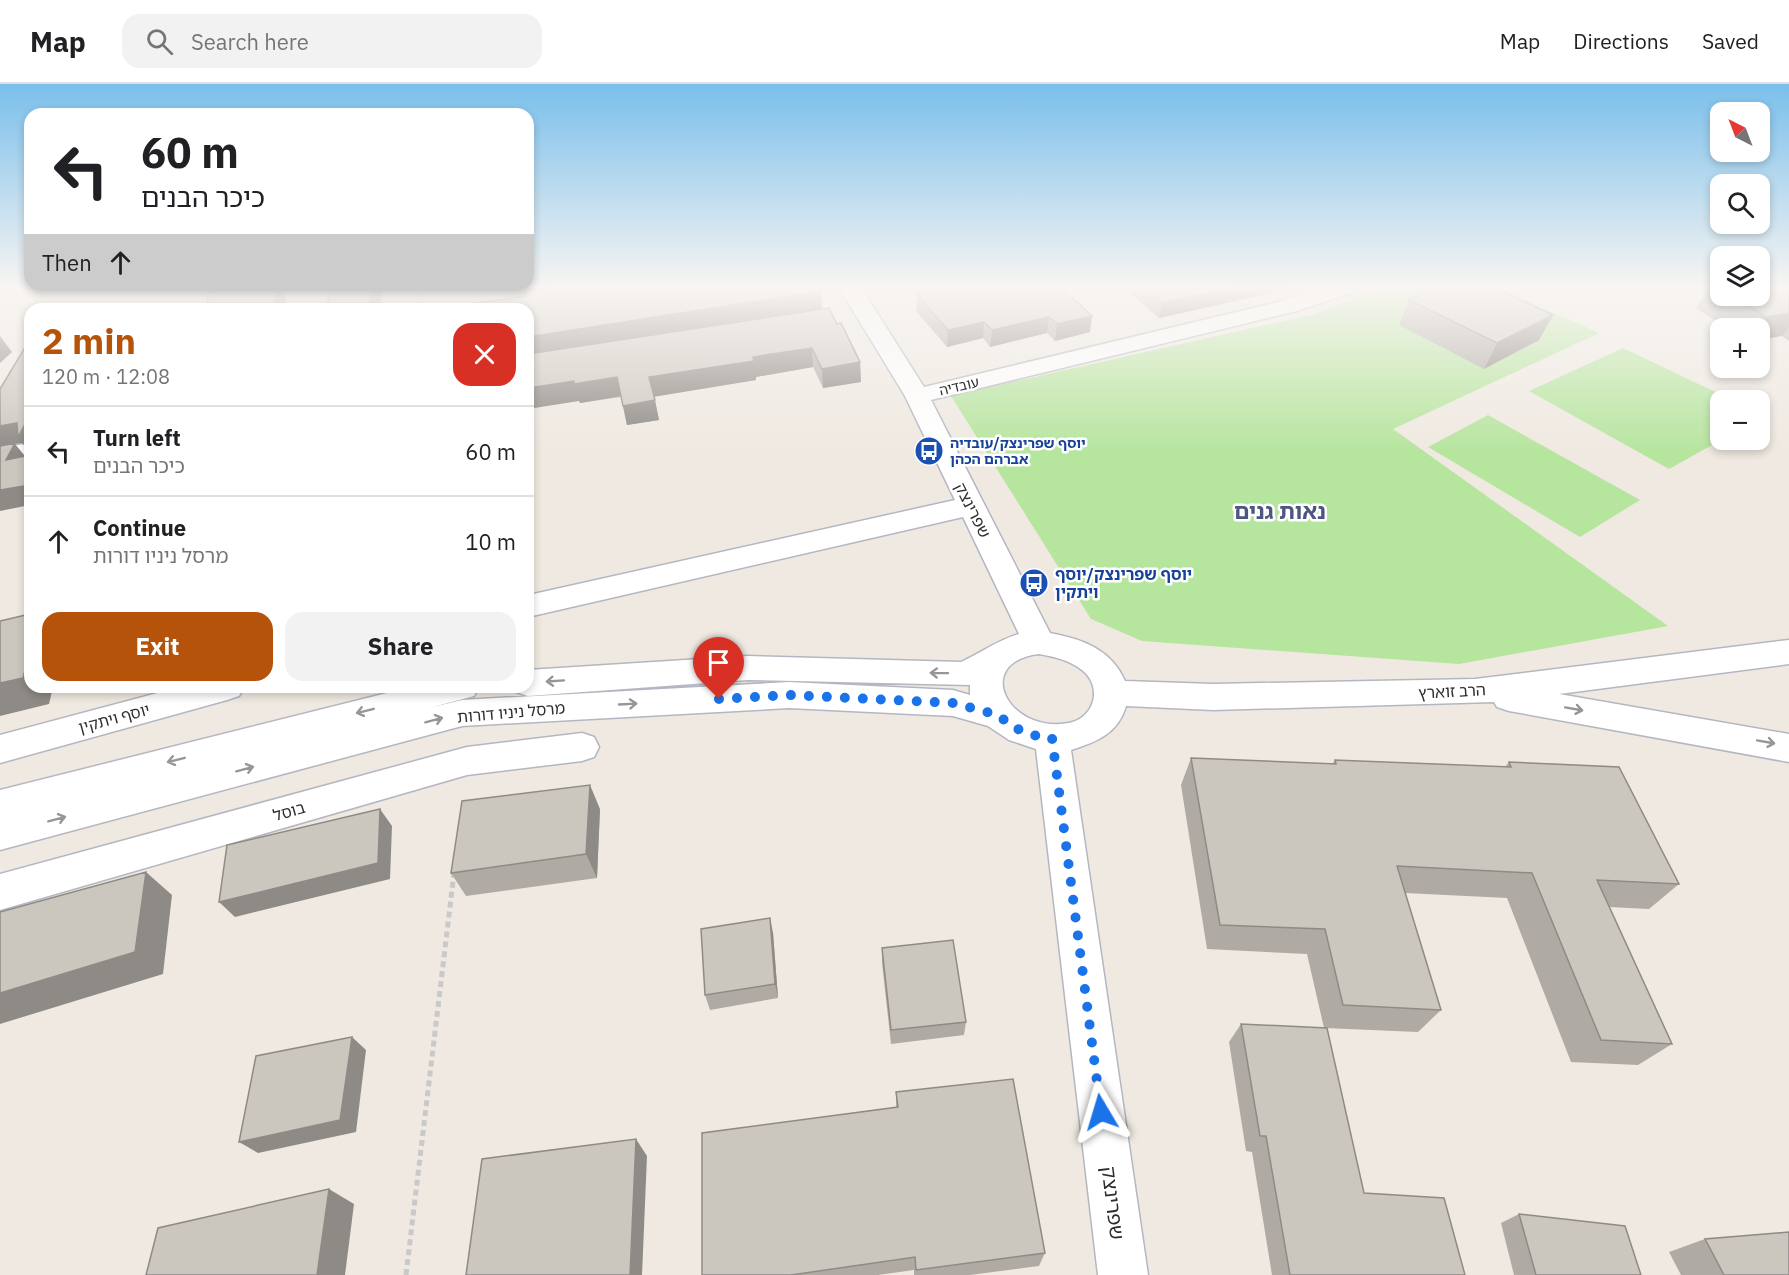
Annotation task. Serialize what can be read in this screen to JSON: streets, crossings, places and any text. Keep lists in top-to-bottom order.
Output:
{
  "streets": {
    "street": [
      "עובדיה",
      "שפרינצק",
      "הרב זוארץ",
      "מרסל ניניו דורות",
      "יוסף ויתקין",
      "בוסל"
    ]
  },
  "crossings": [
    ["עובדיה", "שפרינצק"],
    ["שפרינצק", "הרב זוארץ"],
    ["שפרינצק", "מרסל ניניו דורות"],
    ["הרב זוארץ", "מרסל ניניו דורות"]
  ],
  "districts": ["נאות גנים"],
  "places": {
    "bus stop": ["יוסף שפרינצק/עובדיה אברהם הכהן", "יוסף שפרינצק/יוסף ויתקין"]
  },
  "north": "top left",
  "page": {
    "header": "Map",
    "search": "Search here",
    "nav": ["Map", "Directions", "Saved"],
    "map_buttons": ["+", "−"],
    "turn": ["60 m", "כיכר הבנים"],
    "then": "Then",
    "heading": ["2 min", "120 m · 12:08"],
    "list": [
      {
        "name": "Turn left",
        "note": "כיכר הבנים",
        "value": "60 m"
      },
      {
        "name": "Continue",
        "note": "מרסל ניניו דורות",
        "value": "10 m"
      }
    ],
    "buttons": ["Exit", "Share"]
  }
}
